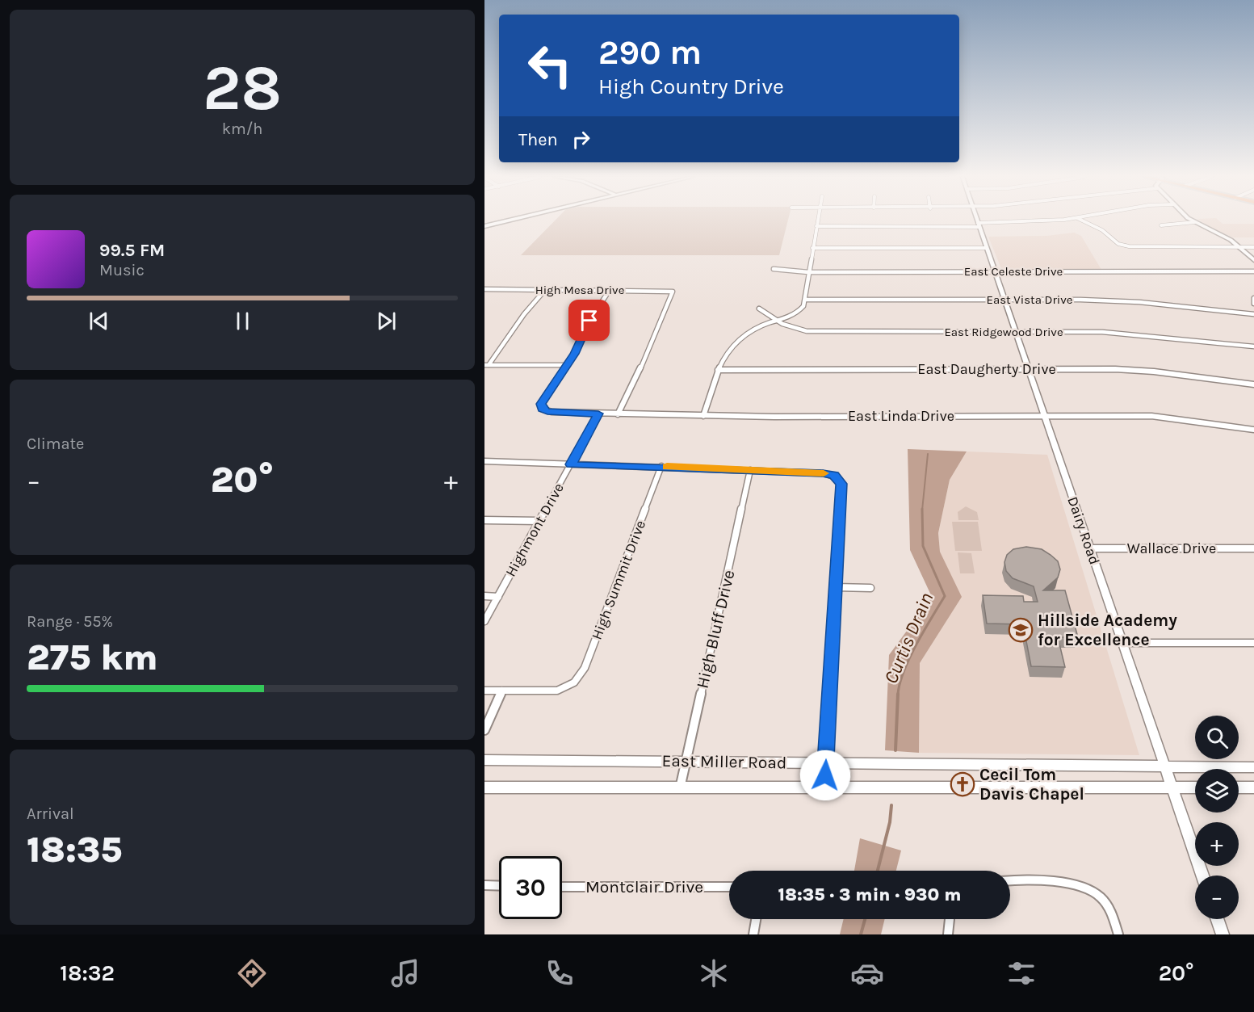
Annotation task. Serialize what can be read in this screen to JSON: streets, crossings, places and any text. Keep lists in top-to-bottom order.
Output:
{
  "streets": {
    "street": [
      "East Celeste Drive",
      "High Mesa Drive",
      "East Vista Drive",
      "East Ridgewood Drive",
      "East Daugherty Drive",
      "East Linda Drive",
      "Highmont Drive",
      "Dairy Road",
      "Wallace Drive",
      "High Summit Drive",
      "High Bluff Drive",
      "East Miller Road",
      "Montclair Drive"
    ]
  },
  "crossings": [
    ["East Celeste Drive", "Dairy Road"],
    ["High Mesa Drive", "East Linda Drive"],
    ["East Vista Drive", "Dairy Road"],
    ["East Ridgewood Drive", "Dairy Road"],
    ["East Daugherty Drive", "Dairy Road"],
    ["East Linda Drive", "Highmont Drive"],
    ["East Linda Drive", "Dairy Road"],
    ["Dairy Road", "Wallace Drive"],
    ["Dairy Road", "East Miller Road"],
    ["High Bluff Drive", "East Miller Road"]
  ],
  "water": ["Curtis Drain"],
  "places": {
    "school or university": ["Hillside Academy for Excellence"],
    "church": ["Cecil Tom Davis Chapel"]
  },
  "page": {
    "tile": [
      ["28", "km/h"],
      "Climate",
      ["Range · 55%", "275 km"],
      ["Arrival", "18:35"]
    ],
    "turn": ["290 m", "High Country Drive"],
    "then": "Then",
    "song": ["99.5 FM", "Music"],
    "heat": ["−", "20°", "+"],
    "map_buttons": ["+", "−"],
    "limit": "30",
    "trip": "18:35 · 3 min · 930 m",
    "tabs": ["18:32", "20°"]
  }
}
